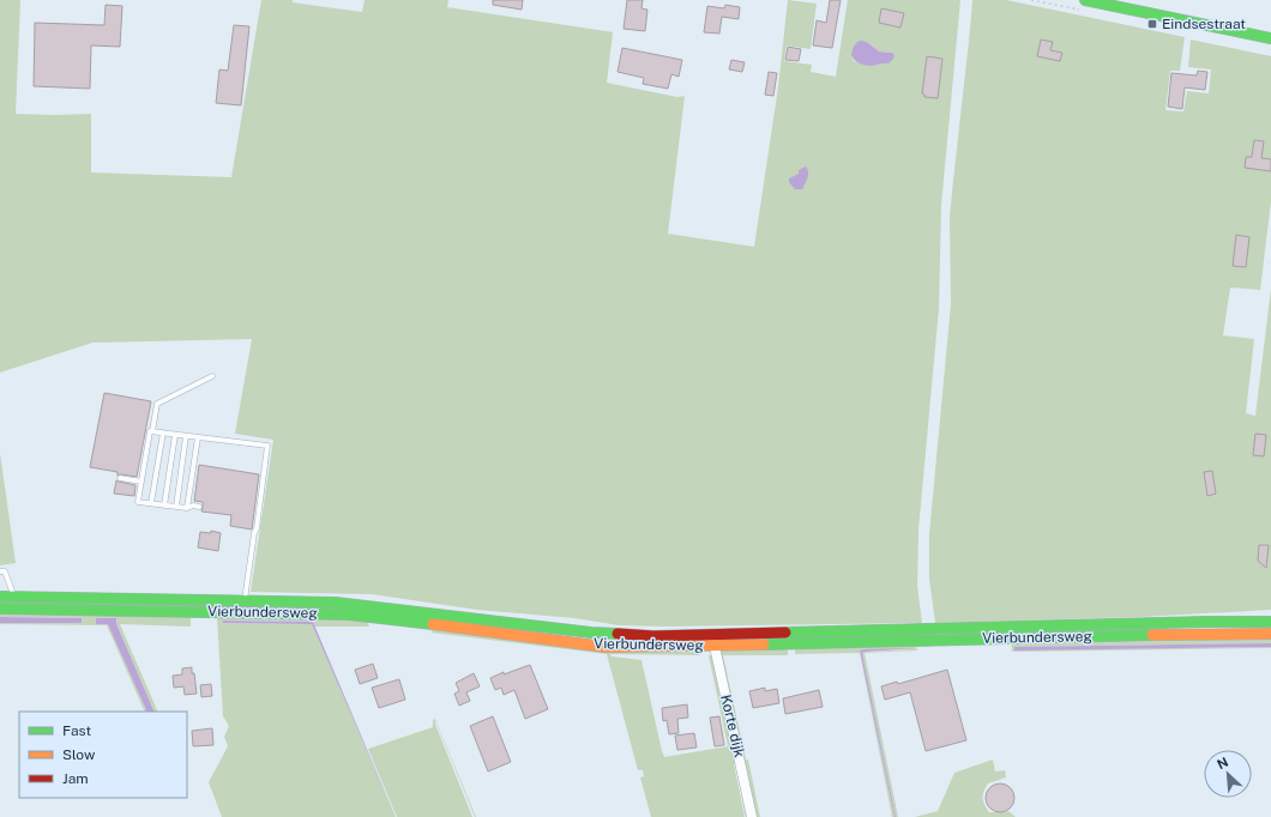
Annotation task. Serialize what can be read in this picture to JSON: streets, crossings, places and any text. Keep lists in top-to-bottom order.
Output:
{
  "streets": {
    "street": ["Vierbundersweg", "Korte dijk"]
  },
  "crossings": [
    ["Vierbundersweg", "Korte dijk"]
  ],
  "places": {
    "transit": ["Eindsestraat"]
  },
  "legend": ["Fast", "Slow", "Jam"],
  "north": "top left"
}
